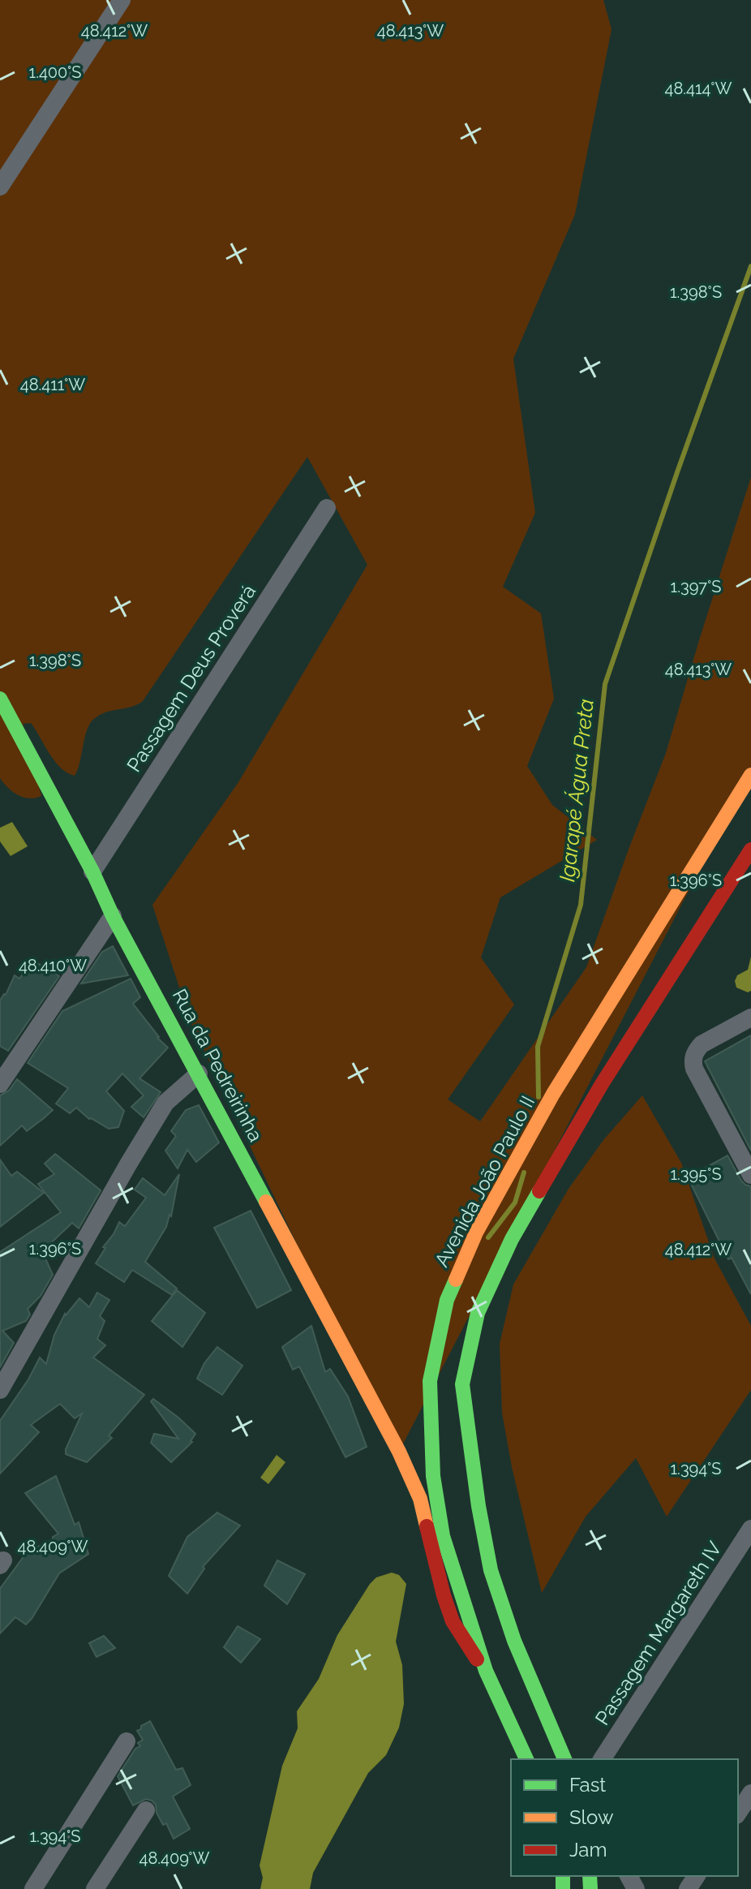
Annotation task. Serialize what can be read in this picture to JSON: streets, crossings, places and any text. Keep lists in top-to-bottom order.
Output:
{
  "streets": {
    "main road": ["Rua da Pedreirinha", "Avenida João Paulo II"],
    "street": ["Passagem Deus Proverá", "Passagem Margareth IV"]
  },
  "crossings": [
    ["Passagem Deus Proverá", "Rua da Pedreirinha"],
    ["Rua da Pedreirinha", "Avenida João Paulo II"]
  ],
  "water": ["Igarapé Água Preta"],
  "legend": ["Fast", "Slow", "Jam"],
  "coordinates": [
    "48.412°W",
    "48.413°W",
    "1.400°S",
    "48.414°W",
    "1.398°S",
    "48.411°W",
    "1.397°S",
    "1.396°S",
    "48.410°W",
    "1.395°S",
    "1.394°S",
    "48.409°W"
  ]
}
